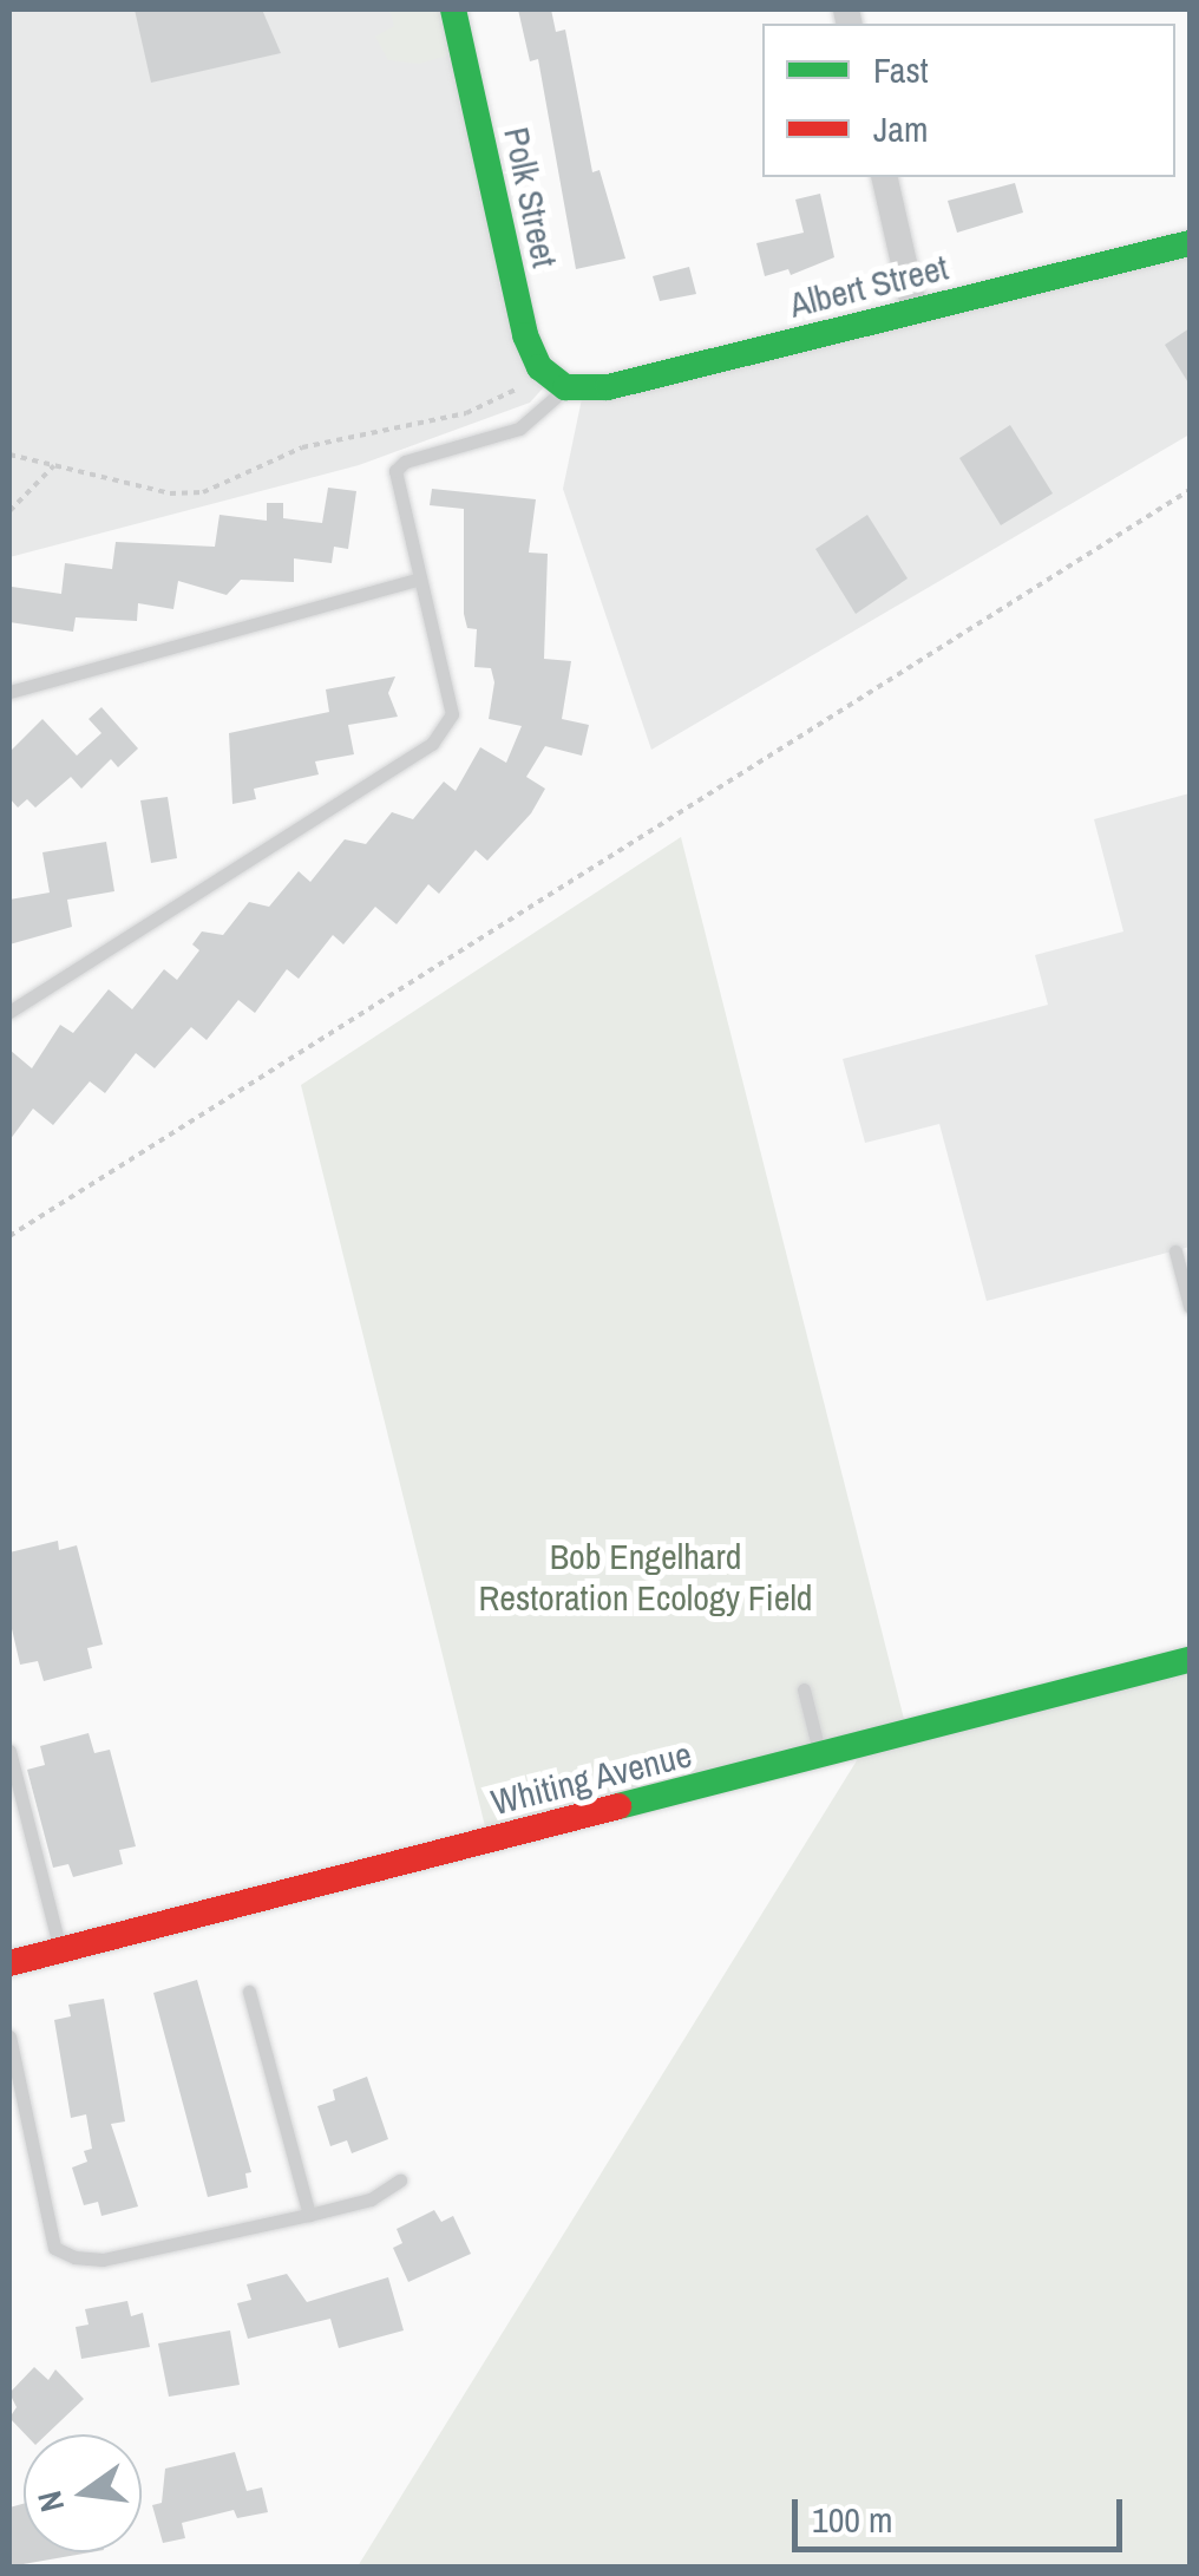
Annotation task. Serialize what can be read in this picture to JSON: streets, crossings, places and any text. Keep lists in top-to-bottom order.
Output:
{
  "streets": {
    "street": ["Polk Street", "Albert Street", "Whiting Avenue"]
  },
  "parks": ["Bob Engelhard Restoration Ecology Field"],
  "legend": ["Fast", "Jam"],
  "scale_bar": "100 m",
  "north": "left"
}
